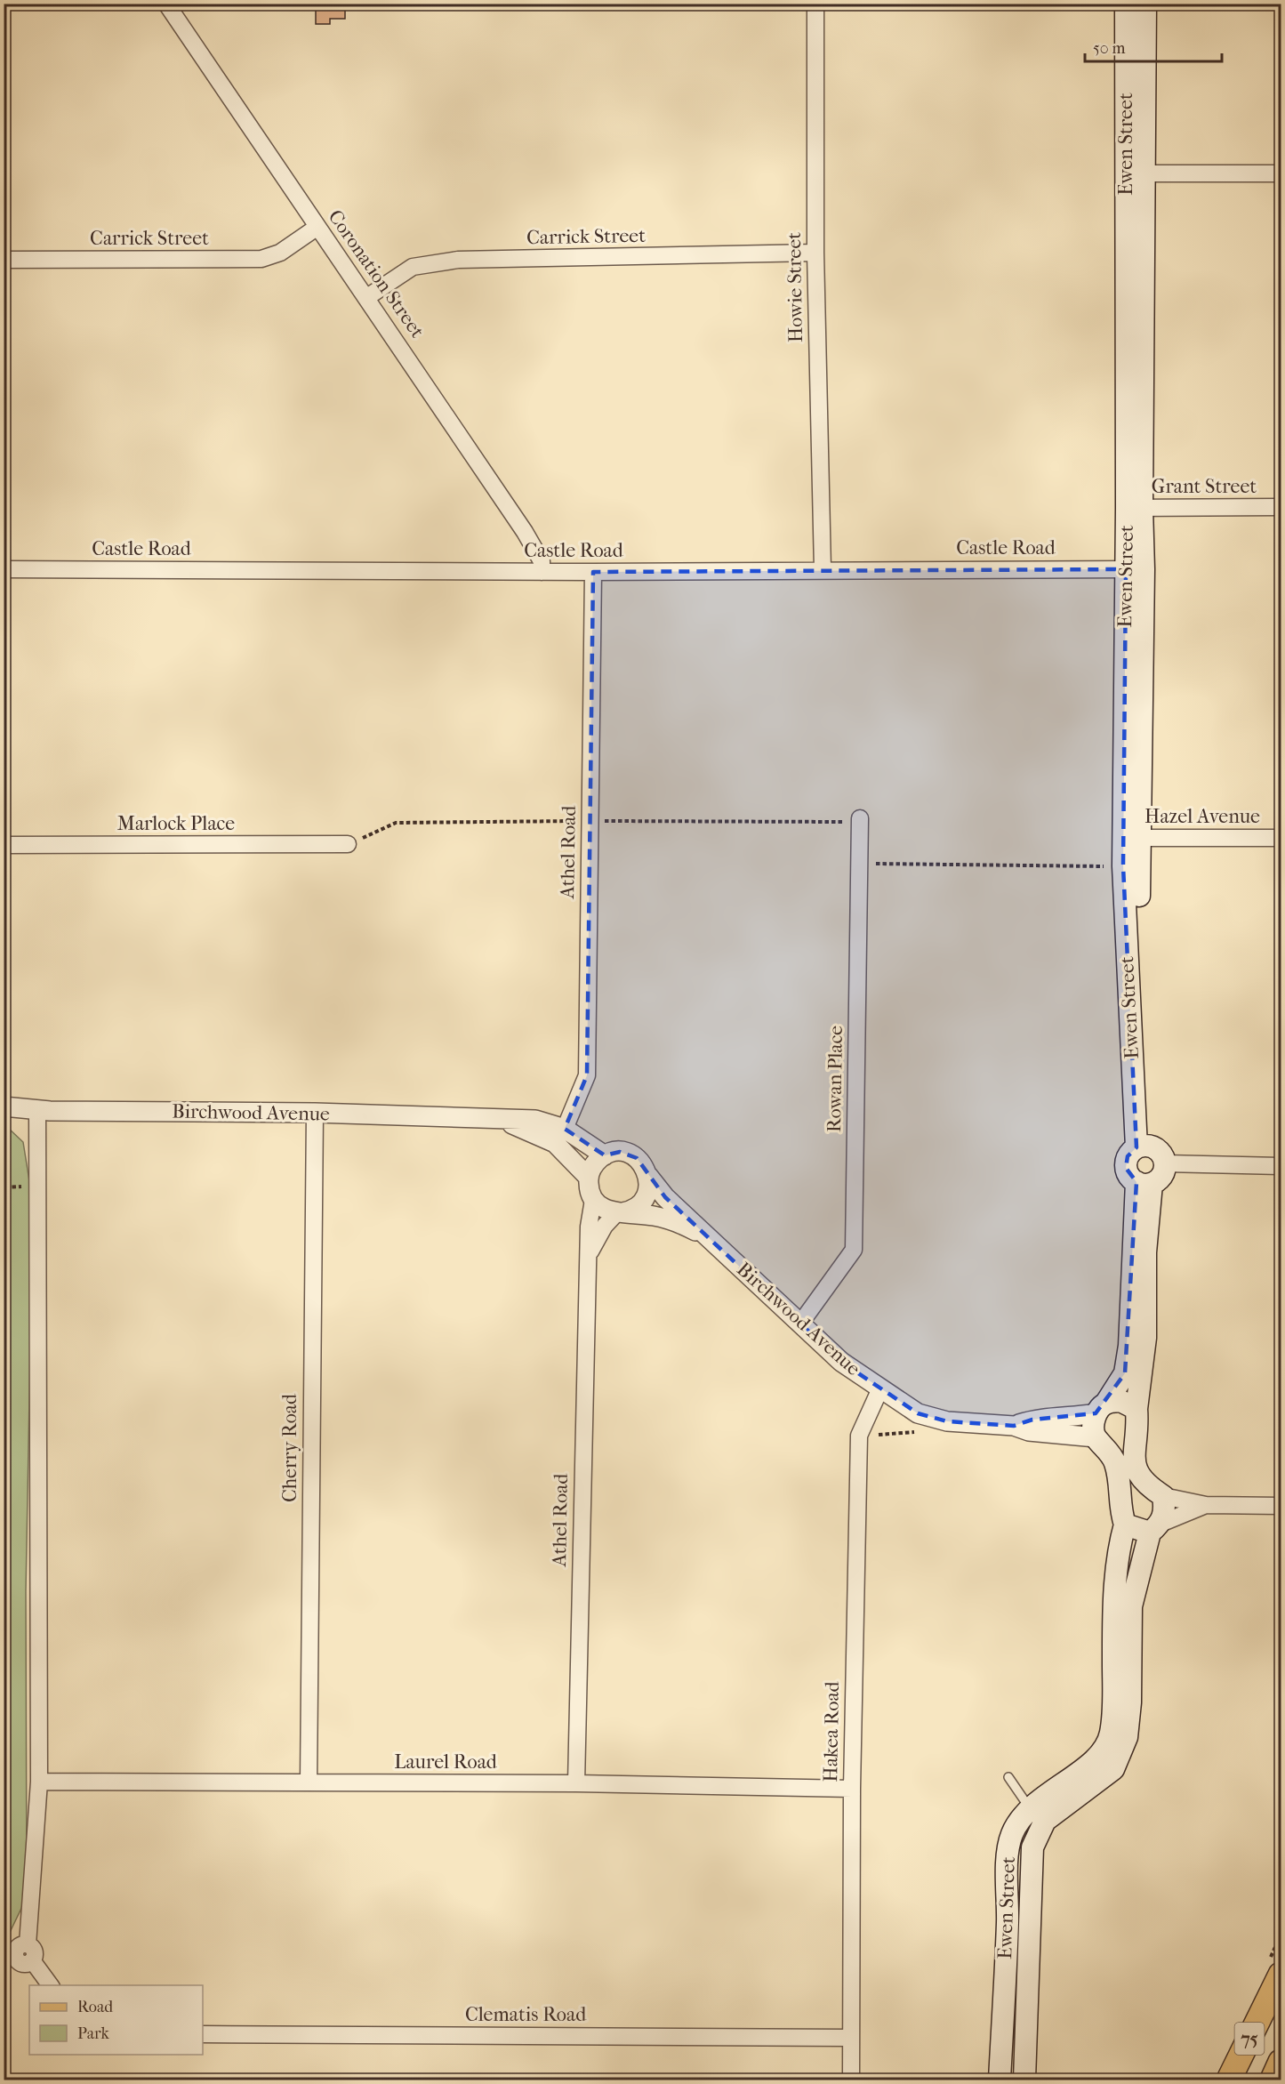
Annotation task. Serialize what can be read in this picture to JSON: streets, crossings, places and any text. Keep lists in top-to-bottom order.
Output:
{
  "streets": {
    "main road": ["Ewen Street", "75"],
    "street": [
      "Carrick Street",
      "Coronation Street",
      "Howie Street",
      "Grant Street",
      "Castle Road",
      "Hazel Avenue",
      "Marlock Place",
      "Athel Road",
      "Rowan Place",
      "Birchwood Avenue",
      "Cherry Road",
      "Hakea Road",
      "Laurel Road",
      "Clematis Road"
    ]
  },
  "crossings": [
    ["Ewen Street", "Grant Street"],
    ["Ewen Street", "Castle Road"],
    ["Ewen Street", "Hazel Avenue"],
    ["Ewen Street", "Birchwood Avenue"],
    ["Carrick Street", "Coronation Street"],
    ["Carrick Street", "Howie Street"],
    ["Coronation Street", "Castle Road"],
    ["Howie Street", "Castle Road"],
    ["Castle Road", "Athel Road"],
    ["Athel Road", "Birchwood Avenue"],
    ["Athel Road", "Laurel Road"],
    ["Rowan Place", "Birchwood Avenue"],
    ["Birchwood Avenue", "Cherry Road"],
    ["Birchwood Avenue", "Hakea Road"],
    ["Cherry Road", "Laurel Road"],
    ["Hakea Road", "Laurel Road"],
    ["Hakea Road", "Clematis Road"]
  ],
  "legend": ["Road", "Park"],
  "scale_bar": "50 m"
}
